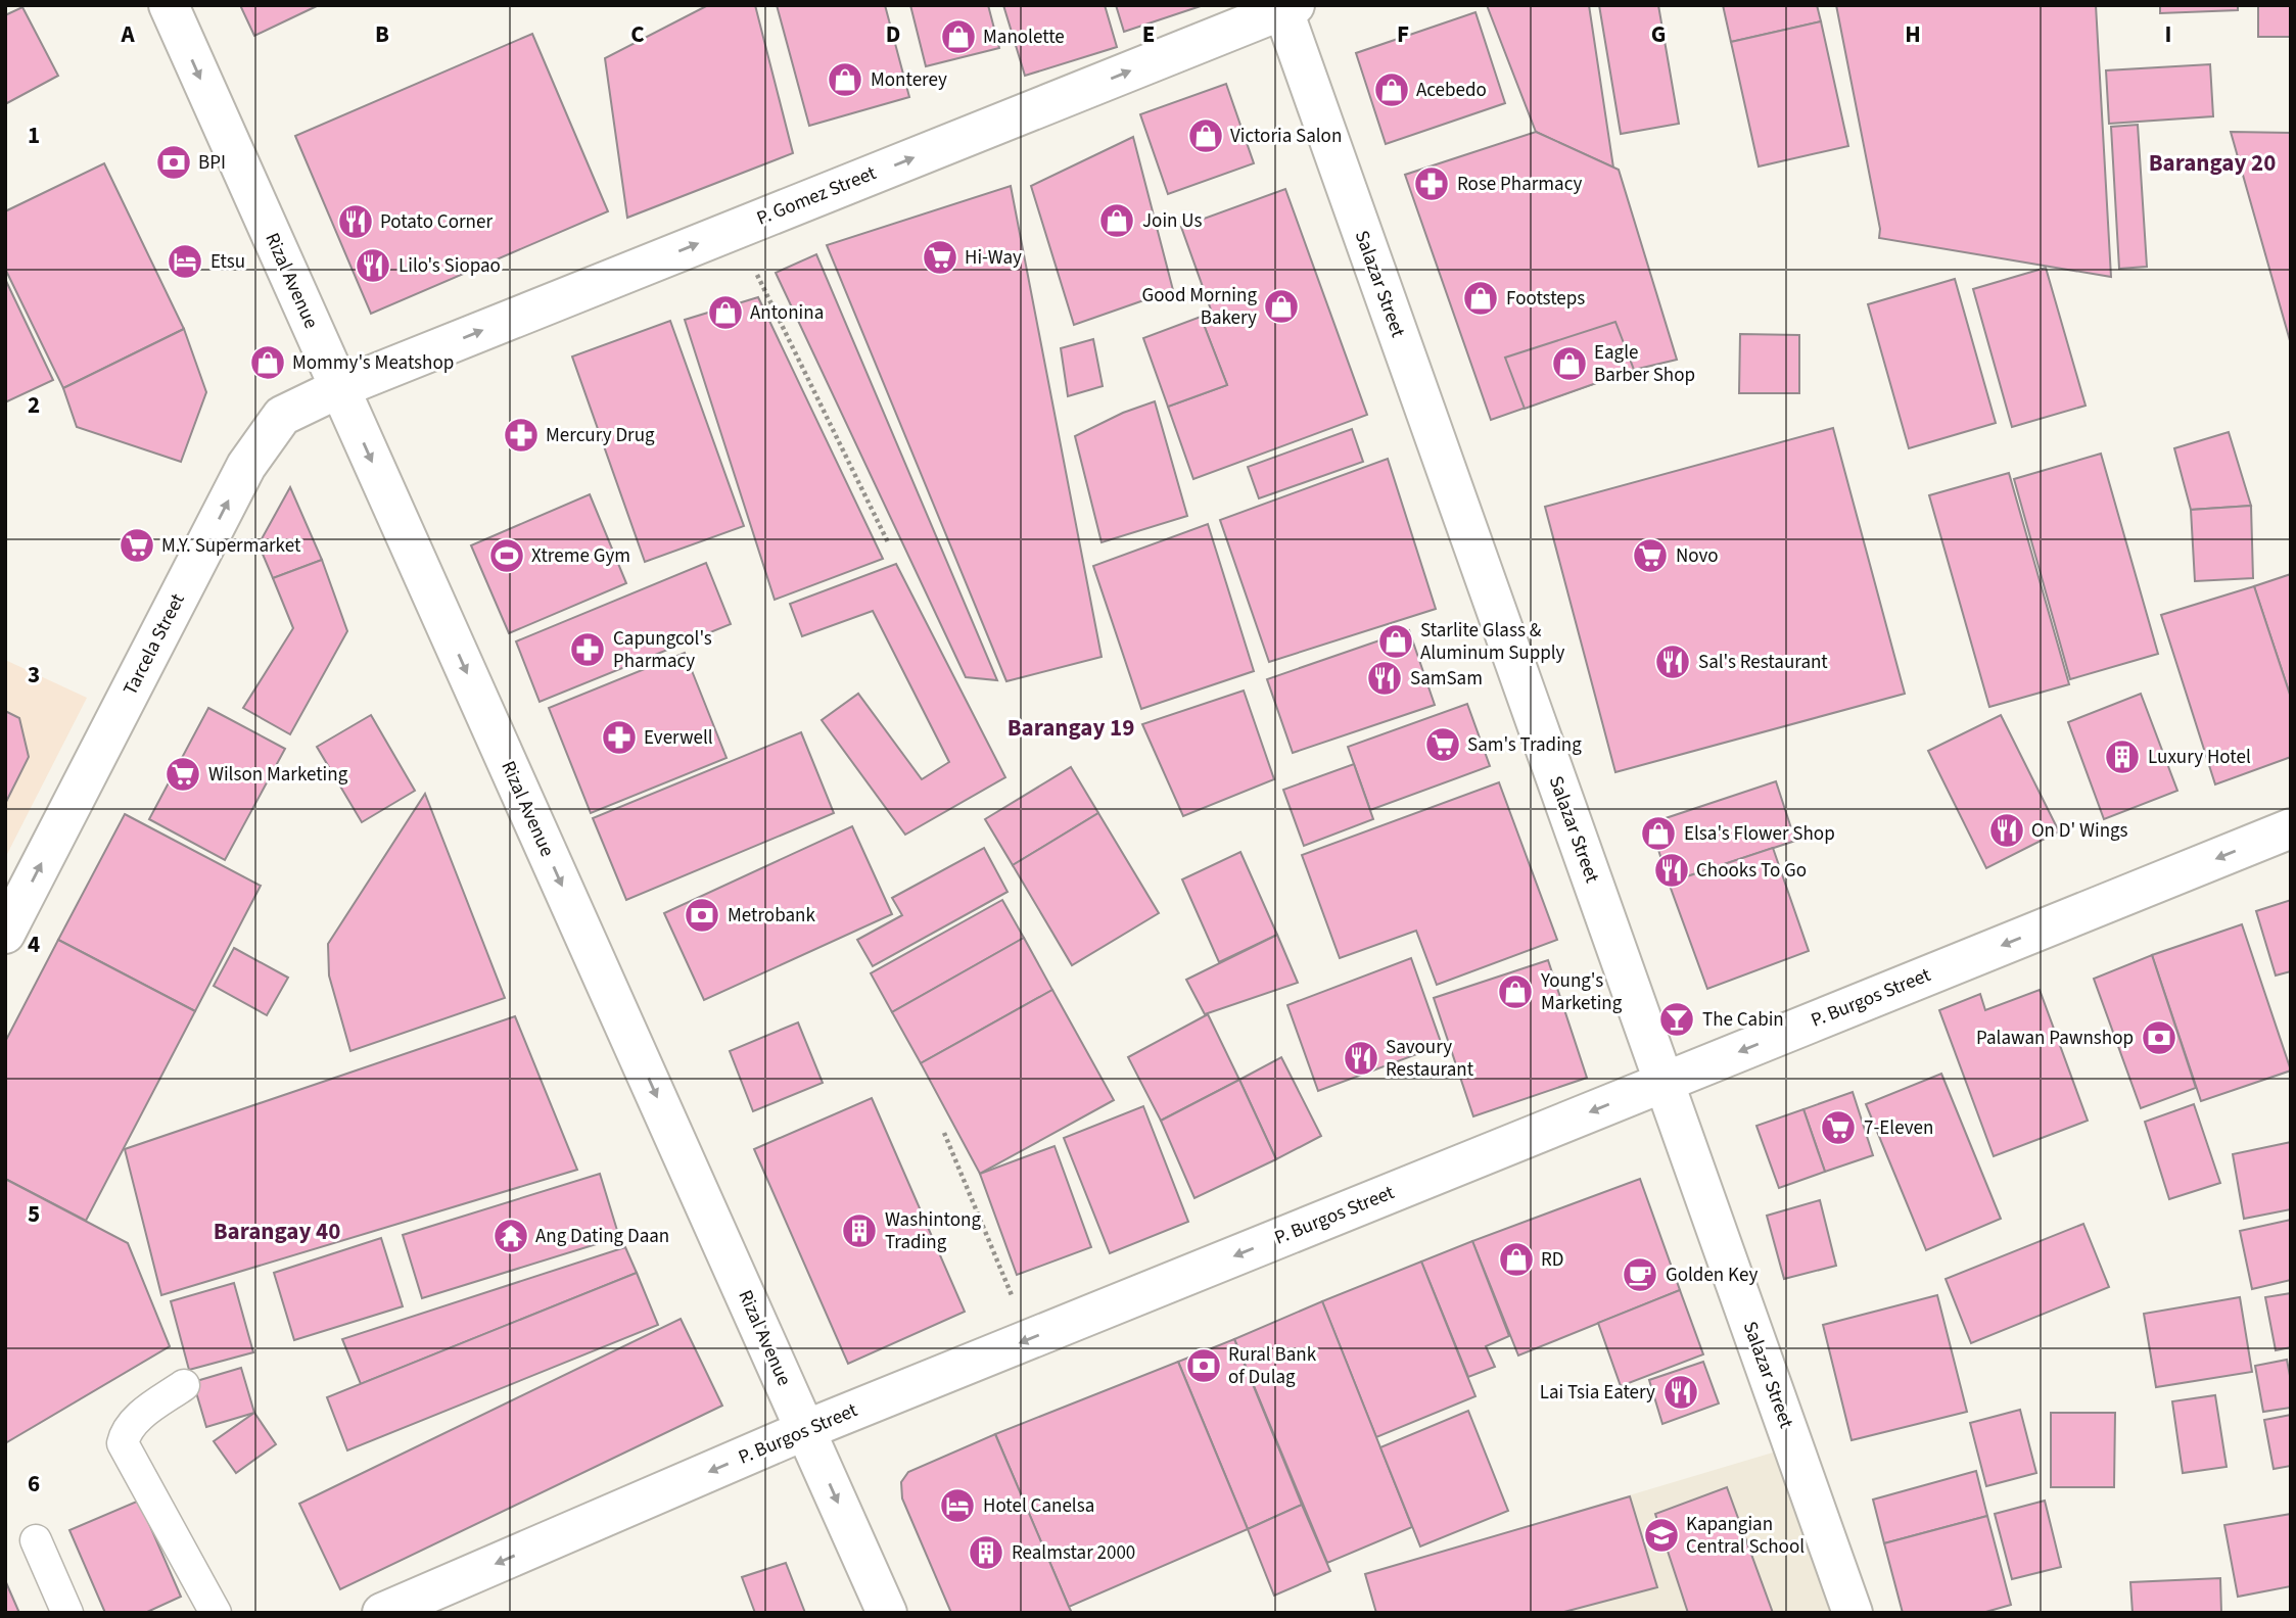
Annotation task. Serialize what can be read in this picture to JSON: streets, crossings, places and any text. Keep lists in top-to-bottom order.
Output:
{
  "streets": {
    "main road": [
      "P. Gomez Street",
      "Rizal Avenue",
      "Salazar Street",
      "Tarcela Street",
      "P. Burgos Street"
    ]
  },
  "crossings": [
    ["P. Gomez Street", "Rizal Avenue"],
    ["P. Gomez Street", "Salazar Street"],
    ["P. Gomez Street", "Tarcela Street"],
    ["Rizal Avenue", "Tarcela Street"],
    ["Rizal Avenue", "P. Burgos Street"],
    ["Salazar Street", "P. Burgos Street"]
  ],
  "one_way": [
    "P. Gomez Street",
    "Rizal Avenue",
    "Tarcela Street",
    "P. Burgos Street"
  ],
  "districts": ["Barangay 20", "Barangay 19", "Barangay 40"],
  "places": {
    "shop": [
      "Manolette",
      "Monterey",
      "Acebedo",
      "Victoria Salon",
      "Join Us",
      "Footsteps",
      "Good Morning Bakery",
      "Antonina",
      "Mommy's Meatshop",
      "Eagle Barber Shop",
      "Starlite Glass & Aluminum Supply",
      "Elsa's Flower Shop",
      "Young's Marketing",
      "RD"
    ],
    "bank": [
      "BPI",
      "Metrobank",
      "Palawan Pawnshop",
      "Rural Bank of Dulag"
    ],
    "pharmacy": [
      "Rose Pharmacy",
      "Mercury Drug",
      "Capungcol's Pharmacy",
      "Everwell"
    ],
    "restaurant": [
      "Potato Corner",
      "Lilo's Siopao",
      "Sal's Restaurant",
      "SamSam",
      "On D' Wings",
      "Chooks To Go",
      "Savoury Restaurant",
      "Lai Tsia Eatery"
    ],
    "supermarket": [
      "Hi-Way",
      "M.Y. Supermarket",
      "Novo",
      "Sam's Trading",
      "Wilson Marketing",
      "7-Eleven"
    ],
    "hotel": ["Etsu", "Hotel Canelsa"],
    "sports": ["Xtreme Gym"],
    "building": ["Luxury Hotel", "Washintong Trading", "Realmstar 2000"],
    "bar": ["The Cabin"],
    "temple": ["Ang Dating Daan"],
    "cafe": ["Golden Key"],
    "school or university": ["Kapangian Central School"]
  },
  "grid": {
    "columns": [
      "A",
      "B",
      "C",
      "D",
      "E",
      "F",
      "G",
      "H",
      "I"
    ],
    "rows": [
      "1",
      "2",
      "3",
      "4",
      "5",
      "6"
    ]
  }
}
